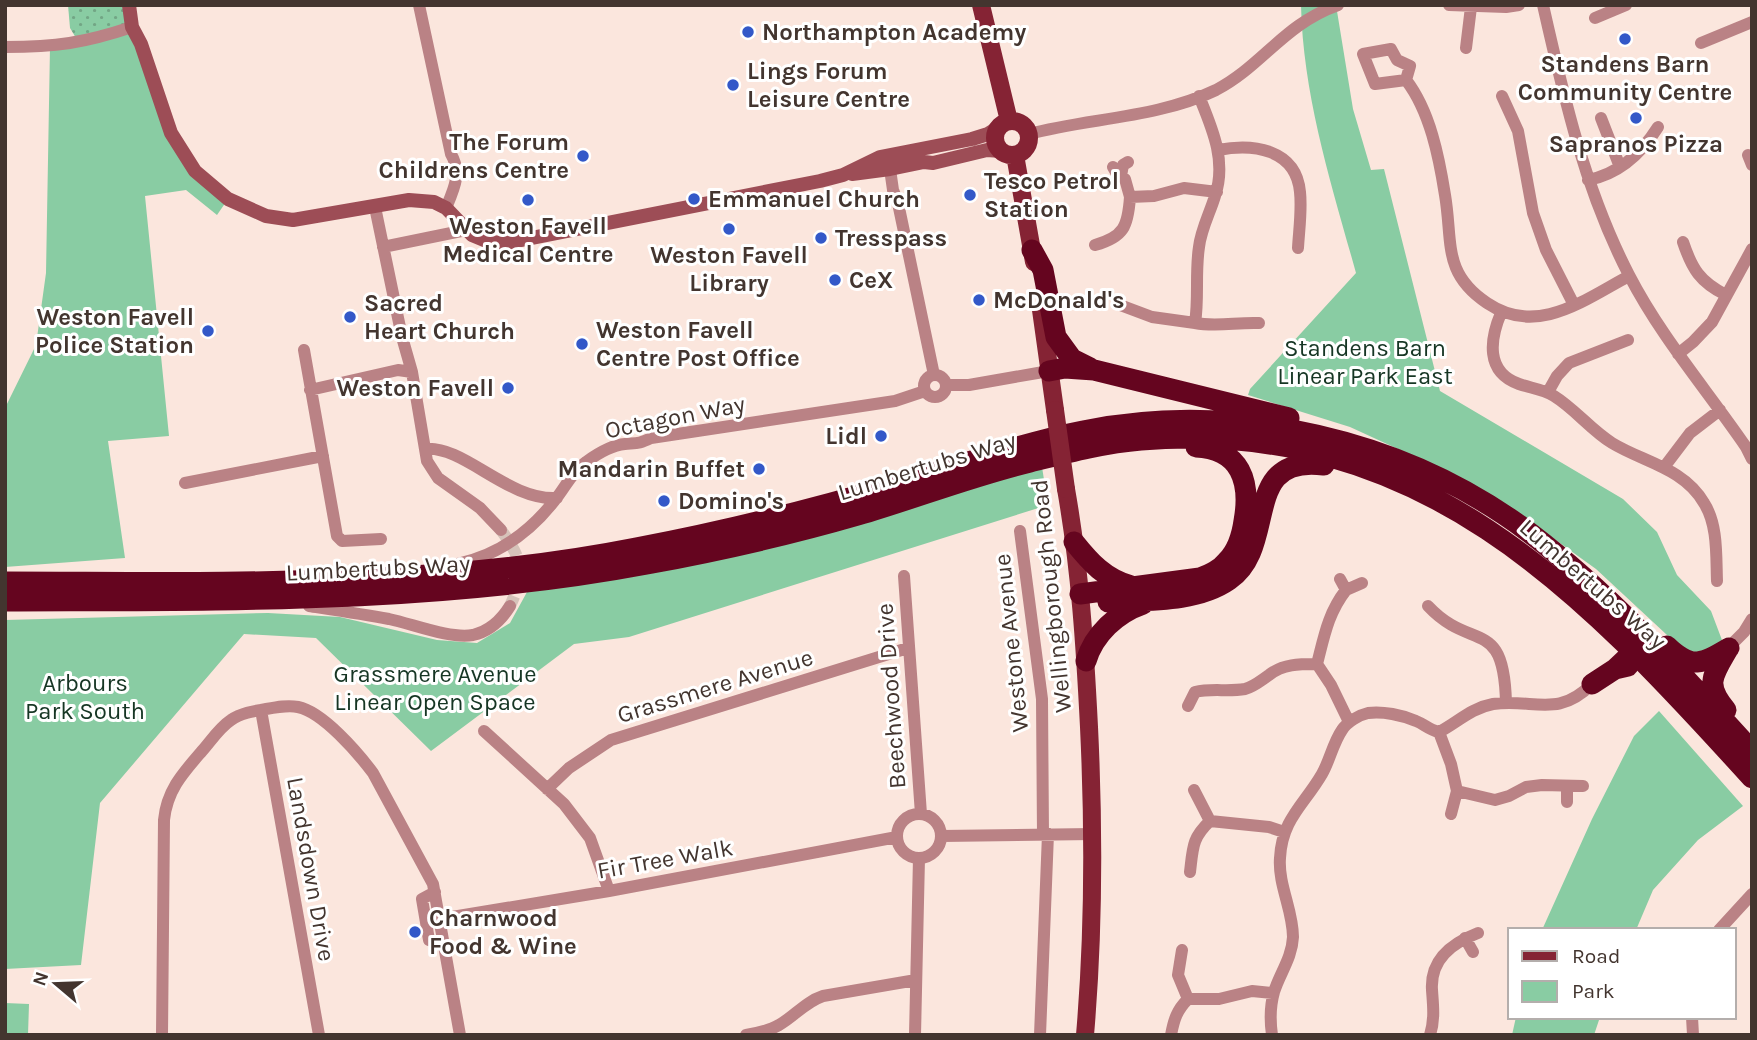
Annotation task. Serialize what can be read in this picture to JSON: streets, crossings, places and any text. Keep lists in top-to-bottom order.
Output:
{
  "streets": {
    "highway": ["Lumbertubs Way"],
    "main road": ["Wellingborough Road"],
    "street": [
      "Octagon Way",
      "Westone Avenue",
      "Grassmere Avenue",
      "Beechwood Drive",
      "Fir Tree Walk",
      "Landsdown Drive"
    ]
  },
  "crossings": [
    ["Octagon Way", "Lumbertubs Way"],
    ["Grassmere Avenue", "Beechwood Drive"],
    ["Beechwood Drive", "Fir Tree Walk"]
  ],
  "parks": ["Standens Barn Linear Park East", "Grassmere Avenue Linear Open Space", "Arbours Park South"],
  "places": [
    "Northampton Academy",
    "Standens Barn Community Centre",
    "Lings Forum Leisure Centre",
    "Sapranos Pizza",
    "The Forum Childrens Centre",
    "Tesco Petrol Station",
    "Emmanuel Church",
    "Weston Favell Medical Centre",
    "Weston Favell Library",
    "Tresspass",
    "CeX",
    "McDonald's",
    "Sacred Heart Church",
    "Weston Favell Police Station",
    "Weston Favell Centre Post Office",
    "Weston Favell",
    "Lidl",
    "Mandarin Buffet",
    "Domino's",
    "Charnwood Food & Wine"
  ],
  "legend": ["Road", "Park"],
  "north": "left"
}
